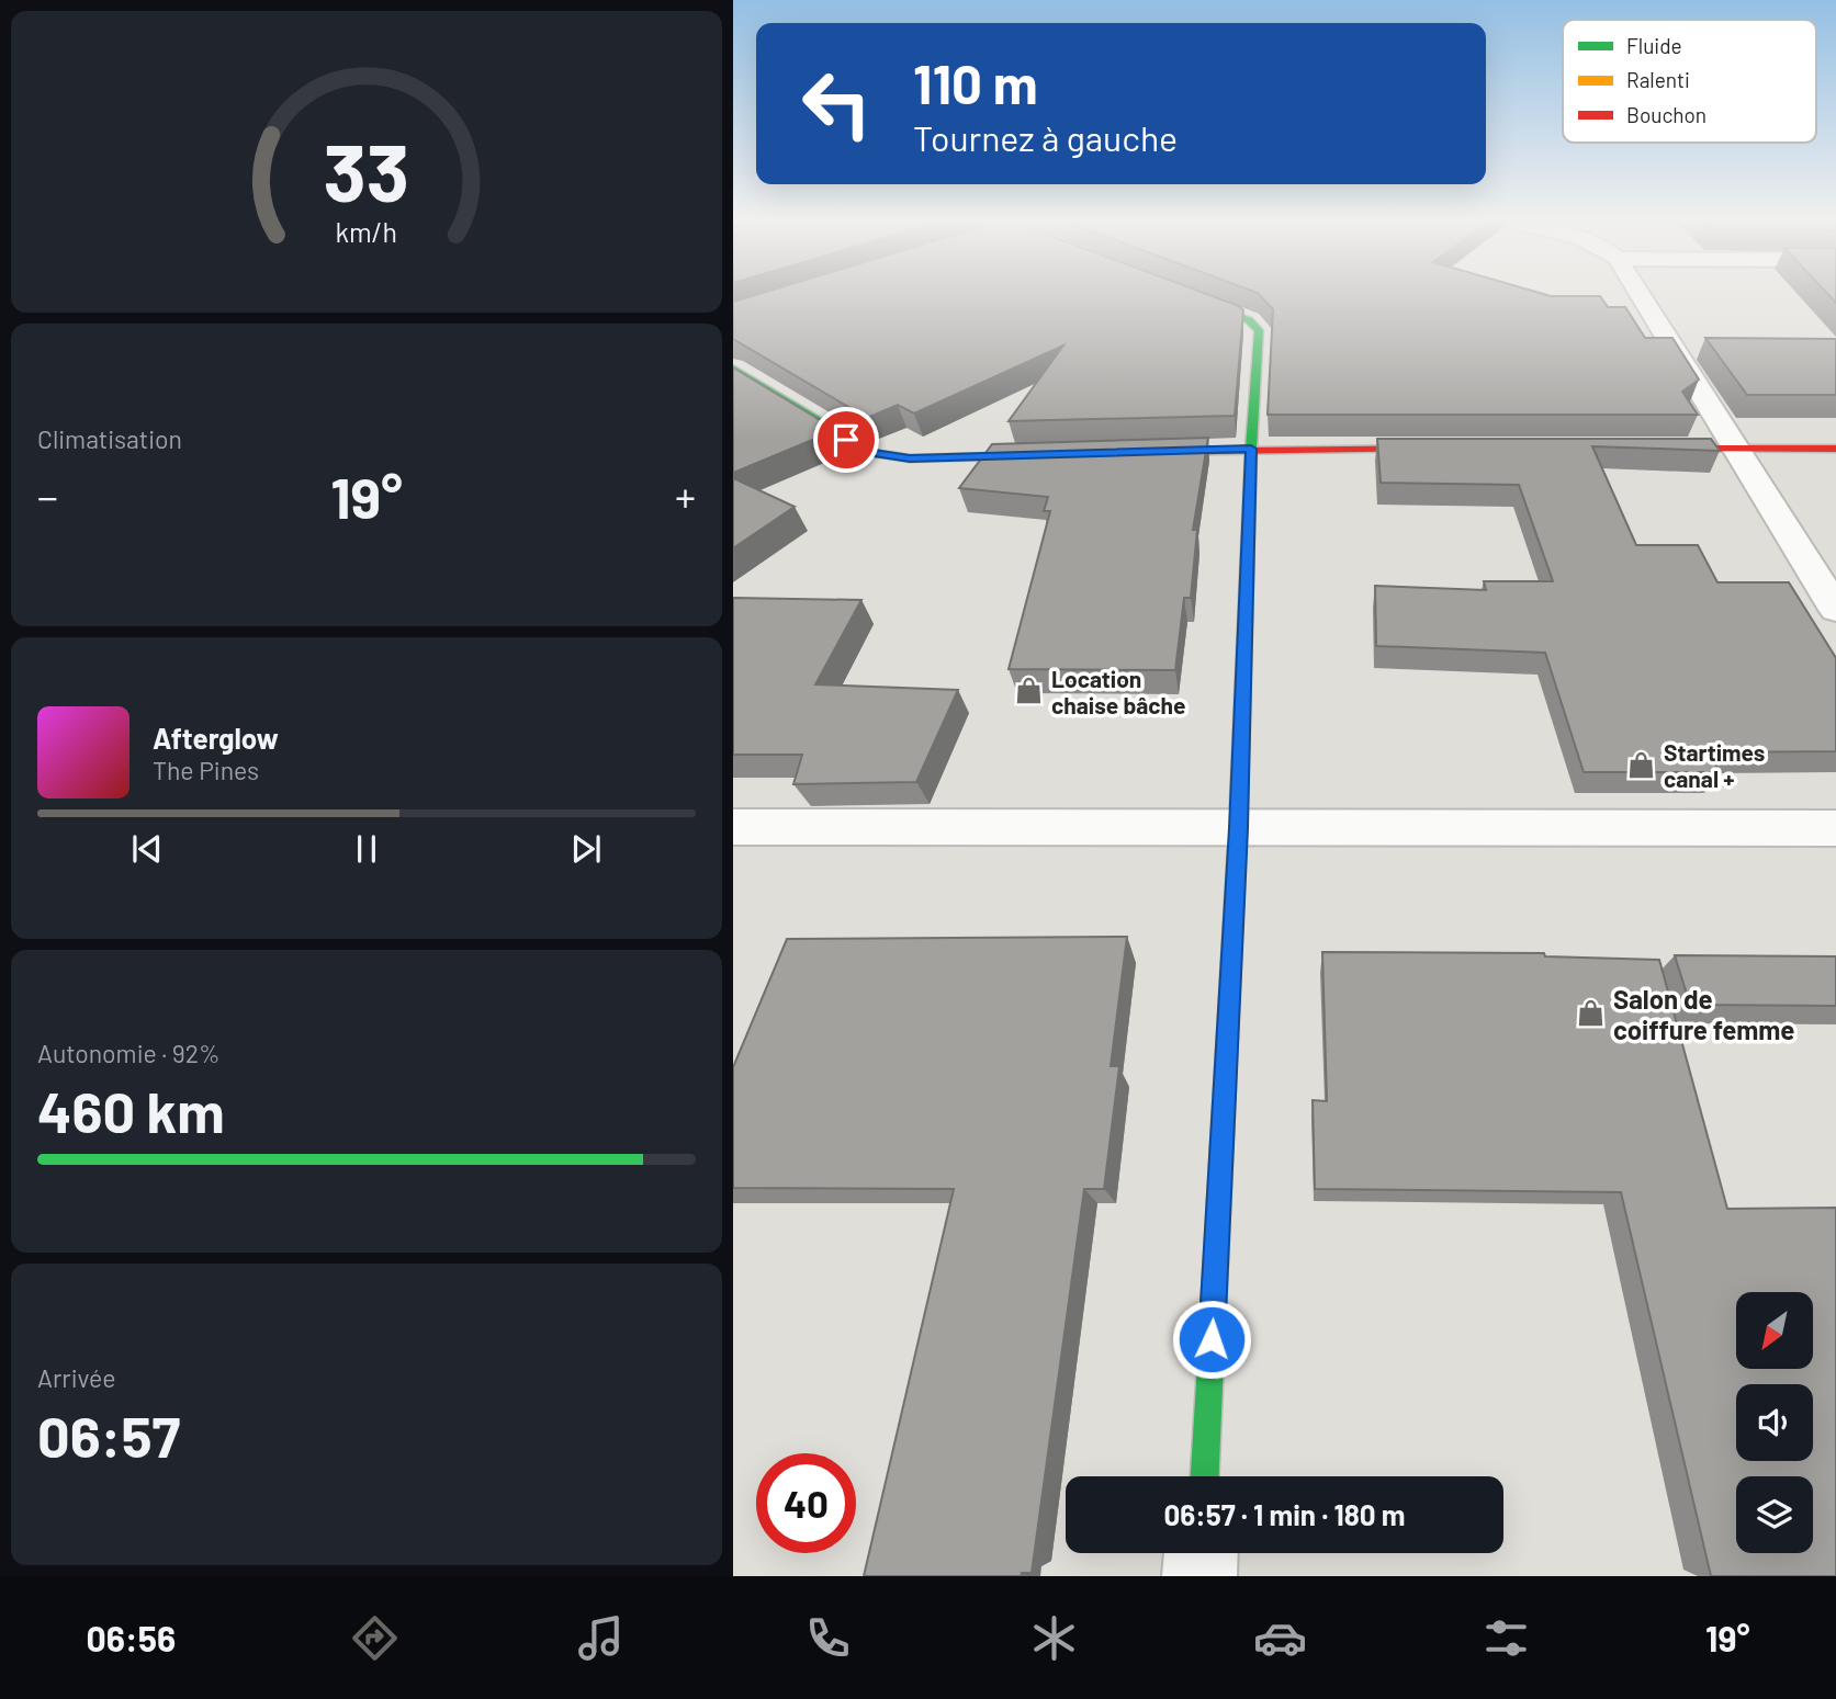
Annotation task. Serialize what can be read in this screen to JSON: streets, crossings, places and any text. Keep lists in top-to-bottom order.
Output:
{
  "places": {
    "shop": ["Location chaise bâche", "Startimes canal +", "Salon de coiffure femme"]
  },
  "legend": ["Fluide", "Ralenti", "Bouchon"],
  "north": "bottom left",
  "page": {
    "turn": ["110 m", "Tournez à gauche"],
    "tile": [
      "Climatisation",
      ["Autonomie · 92%", "460 km"],
      ["Arrivée", "06:57"]
    ],
    "heat": ["−", "19°", "+"],
    "song": ["Afterglow", "The Pines"],
    "limit": "40",
    "trip": "06:57 · 1 min · 180 m",
    "tabs": ["06:56", "19°"],
    "gauge": ["33", "km/h"]
  }
}
